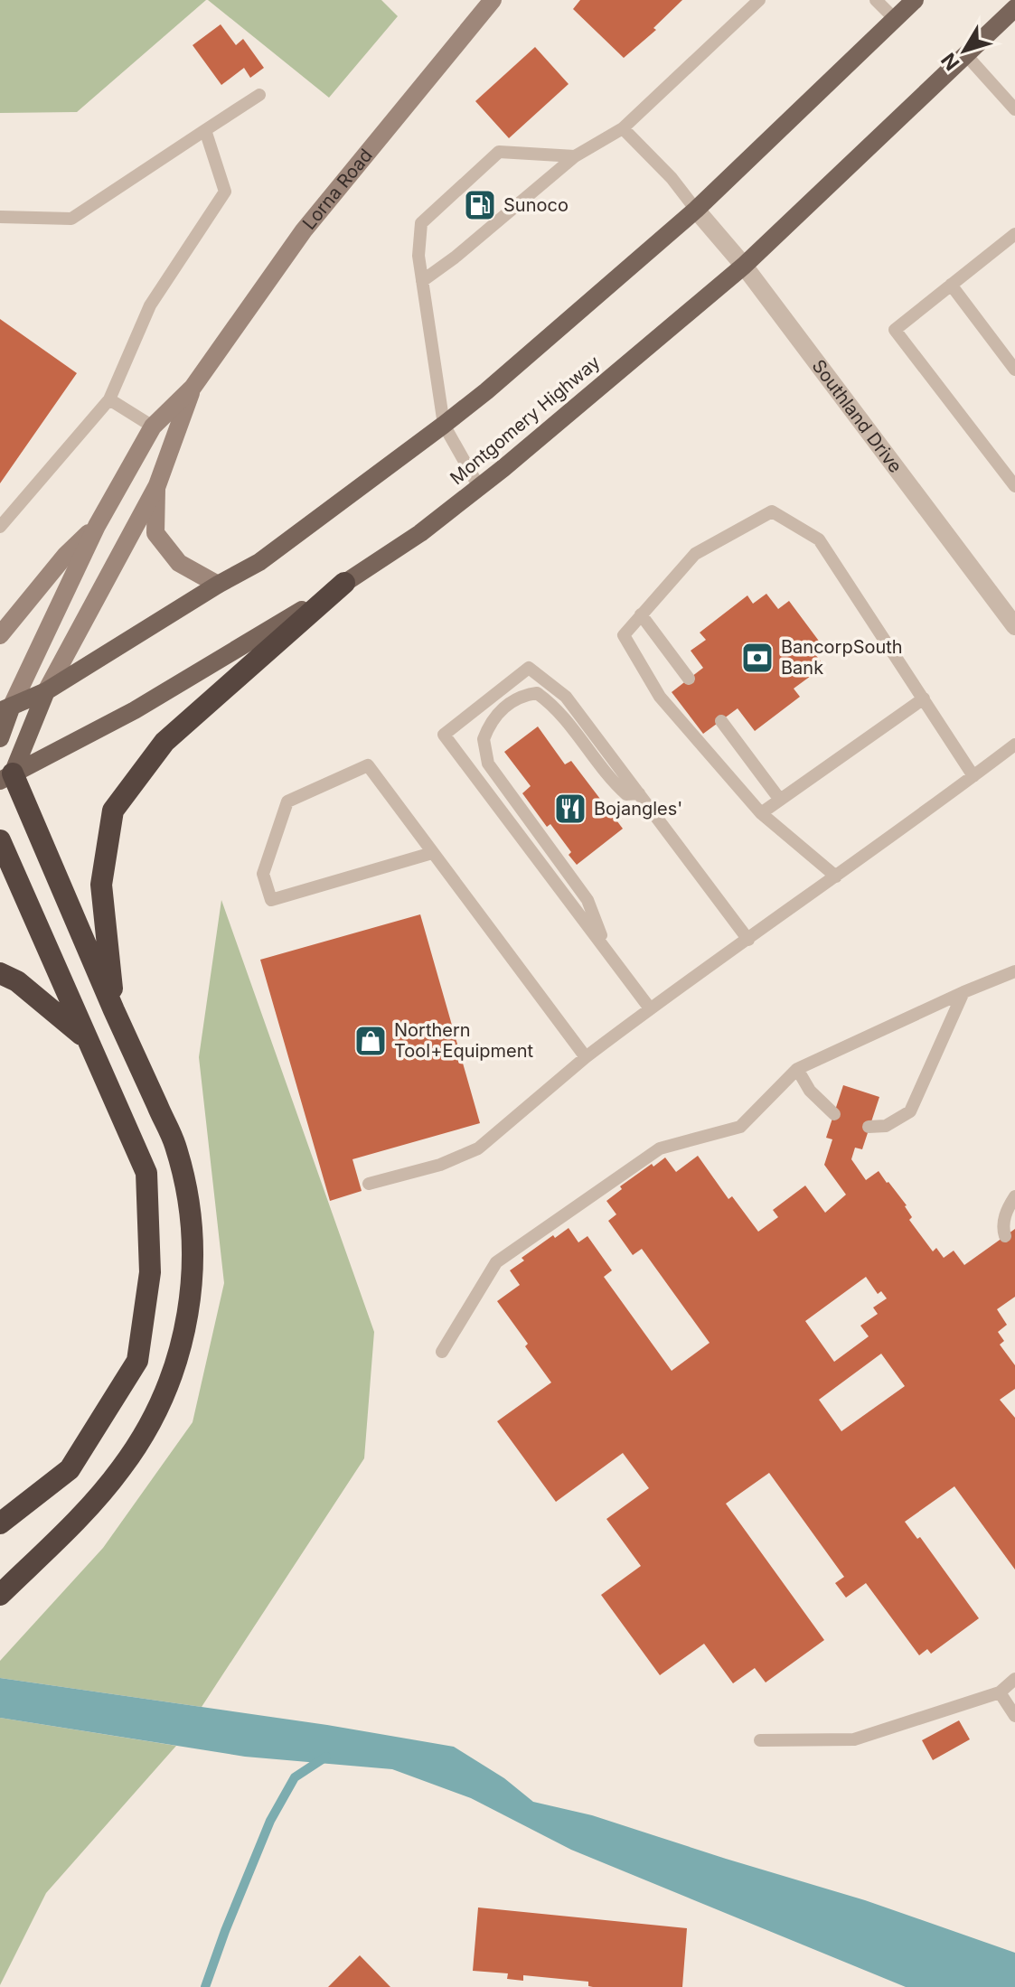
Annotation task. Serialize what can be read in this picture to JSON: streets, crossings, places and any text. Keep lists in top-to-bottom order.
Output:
{
  "streets": {
    "main road": ["Montgomery Highway"],
    "street": ["Lorna Road", "Southland Drive"]
  },
  "crossings": [
    ["Southland Drive", "Montgomery Highway"]
  ],
  "places": {
    "fuel station": ["Sunoco"],
    "bank": ["BancorpSouth Bank"],
    "restaurant": ["Bojangles'"],
    "shop": ["Northern Tool+Equipment"]
  },
  "north": "bottom left"
}
